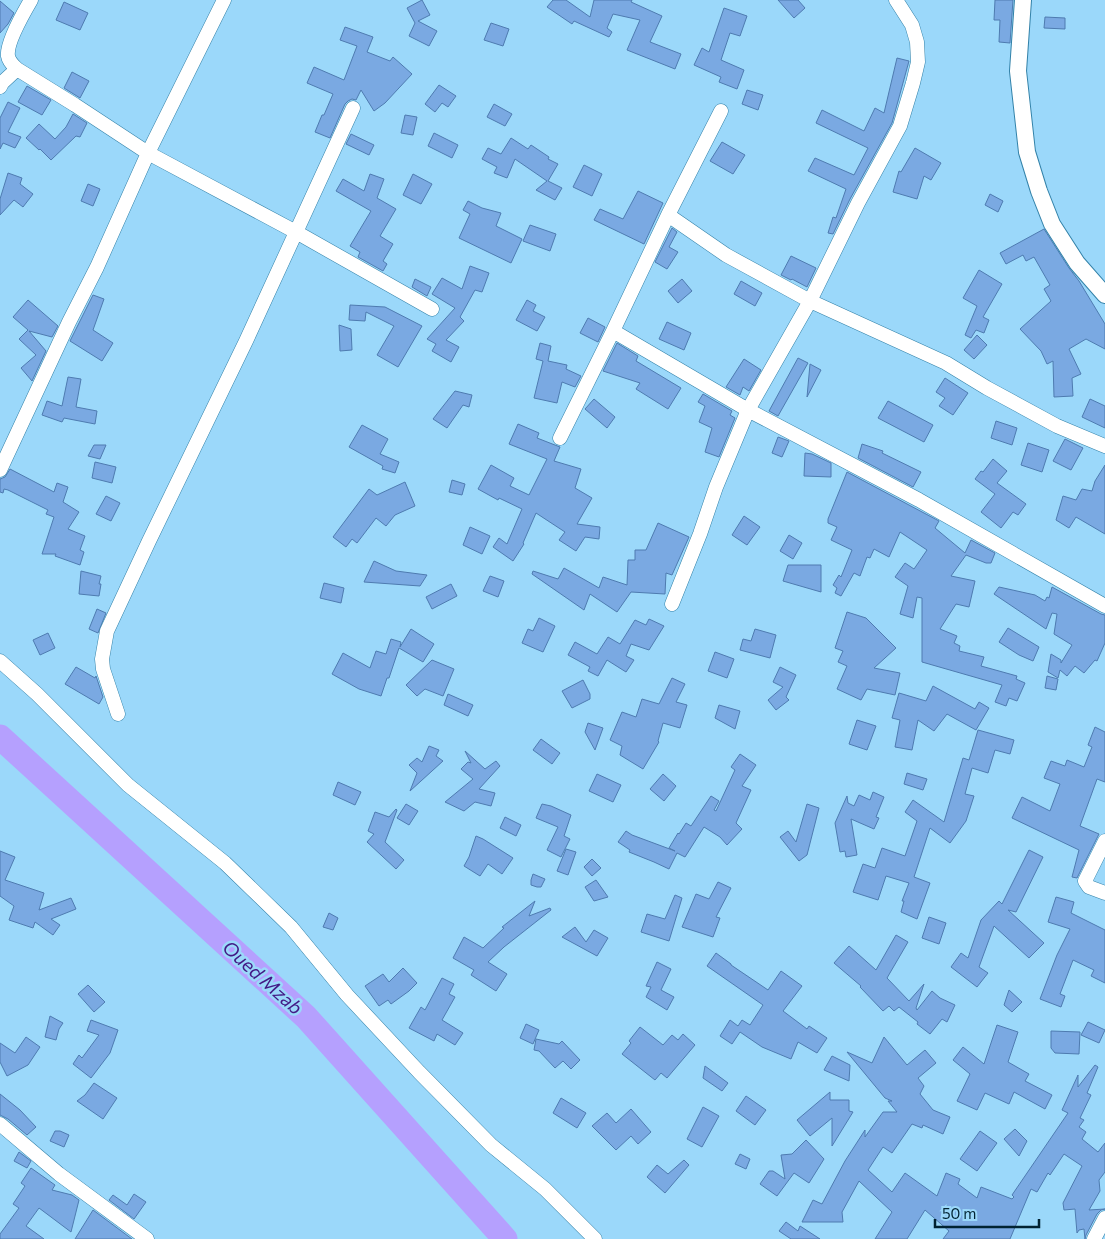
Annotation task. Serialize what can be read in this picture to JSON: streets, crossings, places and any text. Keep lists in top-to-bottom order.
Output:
{
  "water": ["Oued Mzab"],
  "scale_bar": "50 m"
}
